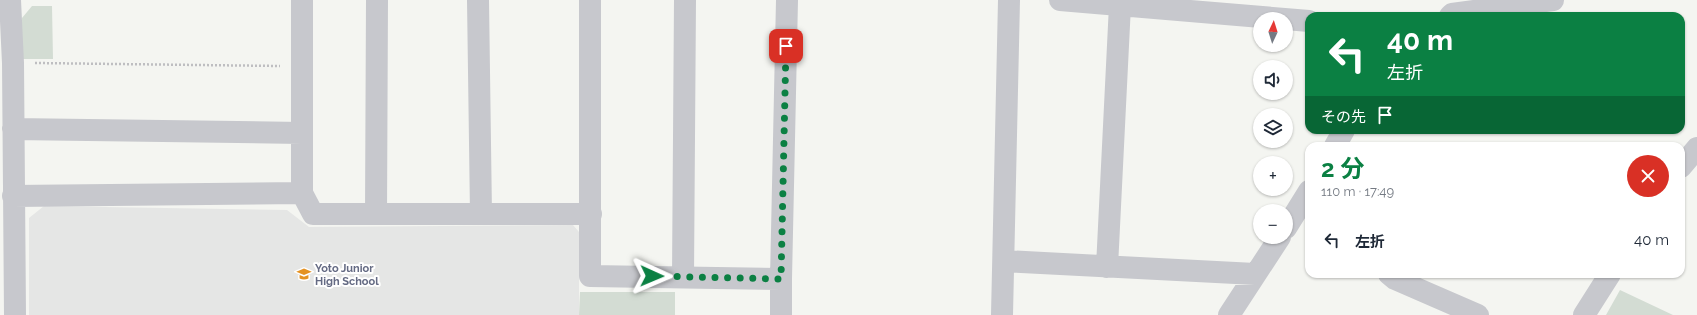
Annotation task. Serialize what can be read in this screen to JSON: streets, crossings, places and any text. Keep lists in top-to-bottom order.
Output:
{
  "places": {
    "school or university": ["Yoto Junior High School"]
  },
  "north": "top",
  "page": {
    "map_buttons": ["+", "−"],
    "turn": ["40 m", "左折"],
    "then": "その先",
    "heading": ["2 分", "110 m · 17:49"],
    "list": [
      {
        "name": "左折",
        "value": "40 m"
      }
    ]
  }
}
